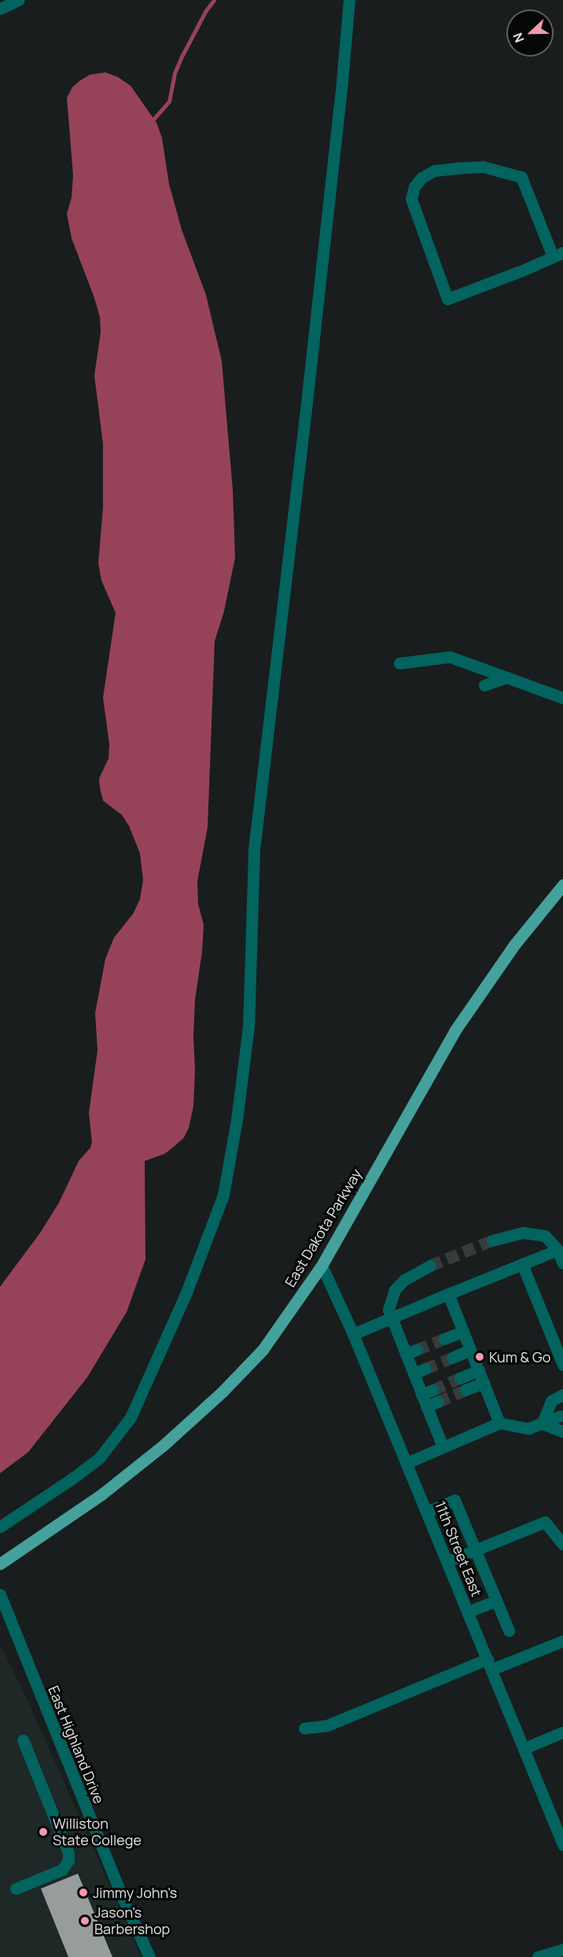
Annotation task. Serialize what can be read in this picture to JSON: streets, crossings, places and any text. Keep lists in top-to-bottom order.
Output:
{
  "streets": {
    "main road": ["East Dakota Parkway"],
    "street": ["11th Street East", "East Highland Drive"]
  },
  "crossings": [
    ["East Dakota Parkway", "11th Street East"]
  ],
  "places": [
    "Kum & Go",
    "Williston State College",
    "Jimmy John's",
    "Jason's Barbershop"
  ],
  "north": "left"
}
